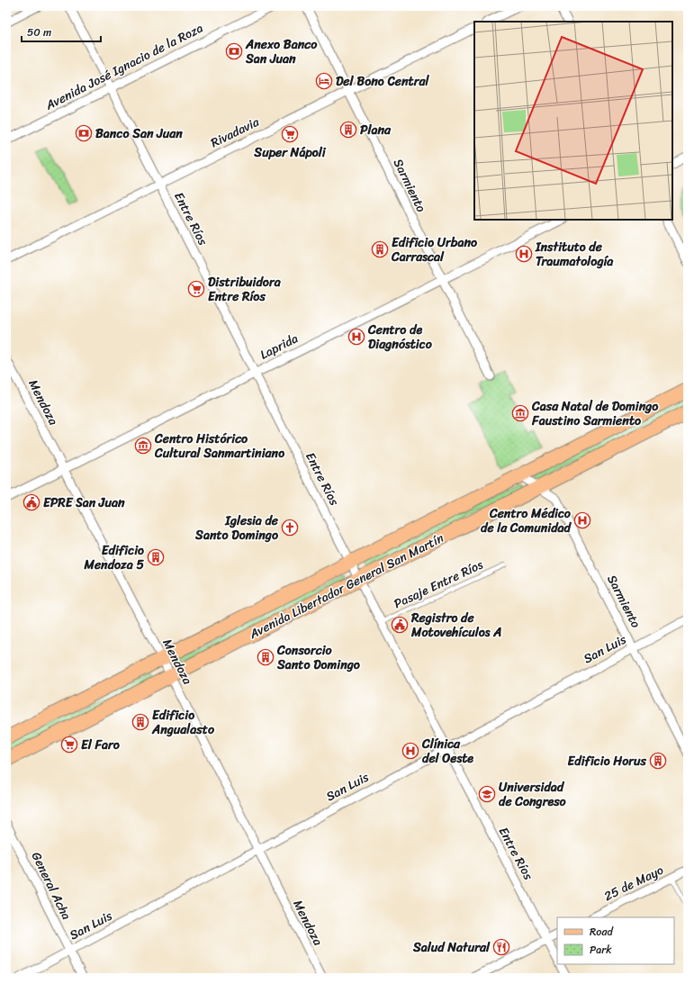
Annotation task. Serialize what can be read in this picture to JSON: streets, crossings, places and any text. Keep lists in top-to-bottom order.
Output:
{
  "streets": {
    "main road": ["Avenida Libertador General San Martín"],
    "street": [
      "Avenida José Ignacio de la Roza",
      "Rivadavia",
      "Sarmiento",
      "Entre Ríos",
      "Laprida",
      "Mendoza",
      "San Luis",
      "25 de Mayo",
      "General Acha"
    ],
    "lane": ["Pasaje Entre Ríos"]
  },
  "crossings": [
    ["Avenida José Ignacio de la Roza", "Entre Ríos"],
    ["Rivadavia", "Sarmiento"],
    ["Rivadavia", "Entre Ríos"],
    ["Sarmiento", "Laprida"],
    ["Sarmiento", "Avenida Libertador General San Martín"],
    ["Sarmiento", "San Luis"],
    ["Entre Ríos", "Laprida"],
    ["Entre Ríos", "Pasaje Entre Ríos"],
    ["Entre Ríos", "Avenida Libertador General San Martín"],
    ["Entre Ríos", "San Luis"],
    ["Laprida", "Mendoza"],
    ["Mendoza", "Avenida Libertador General San Martín"],
    ["Mendoza", "San Luis"],
    ["San Luis", "General Acha"]
  ],
  "places": {
    "bank": ["Anexo Banco San Juan", "Banco San Juan"],
    "hotel": ["Del Bono Central"],
    "building": [
      "Plana",
      "Edificio Urbano Carrascal",
      "Edificio Mendoza 5",
      "Consorcio Santo Domingo",
      "Edificio Angualasto",
      "Edificio Horus"
    ],
    "supermarket": ["Super Nápoli", "Distribuidora Entre Ríos", "El Faro"],
    "hospital": [
      "Instituto de Traumatología",
      "Centro de Diagnóstico",
      "Centro Médico de la Comunidad",
      "Clínica del Oeste"
    ],
    "museum": ["Casa Natal de Domingo Faustino Sarmiento", "Centro Histórico Cultural Sanmartiniano"],
    "public building": ["EPRE San Juan", "Registro de Motovehículos A"],
    "church": ["Iglesia de Santo Domingo"],
    "school or university": ["Universidad de Congreso"],
    "restaurant": ["Salud Natural"]
  },
  "legend": ["Road", "Park"],
  "scale_bar": "50 m"
}
